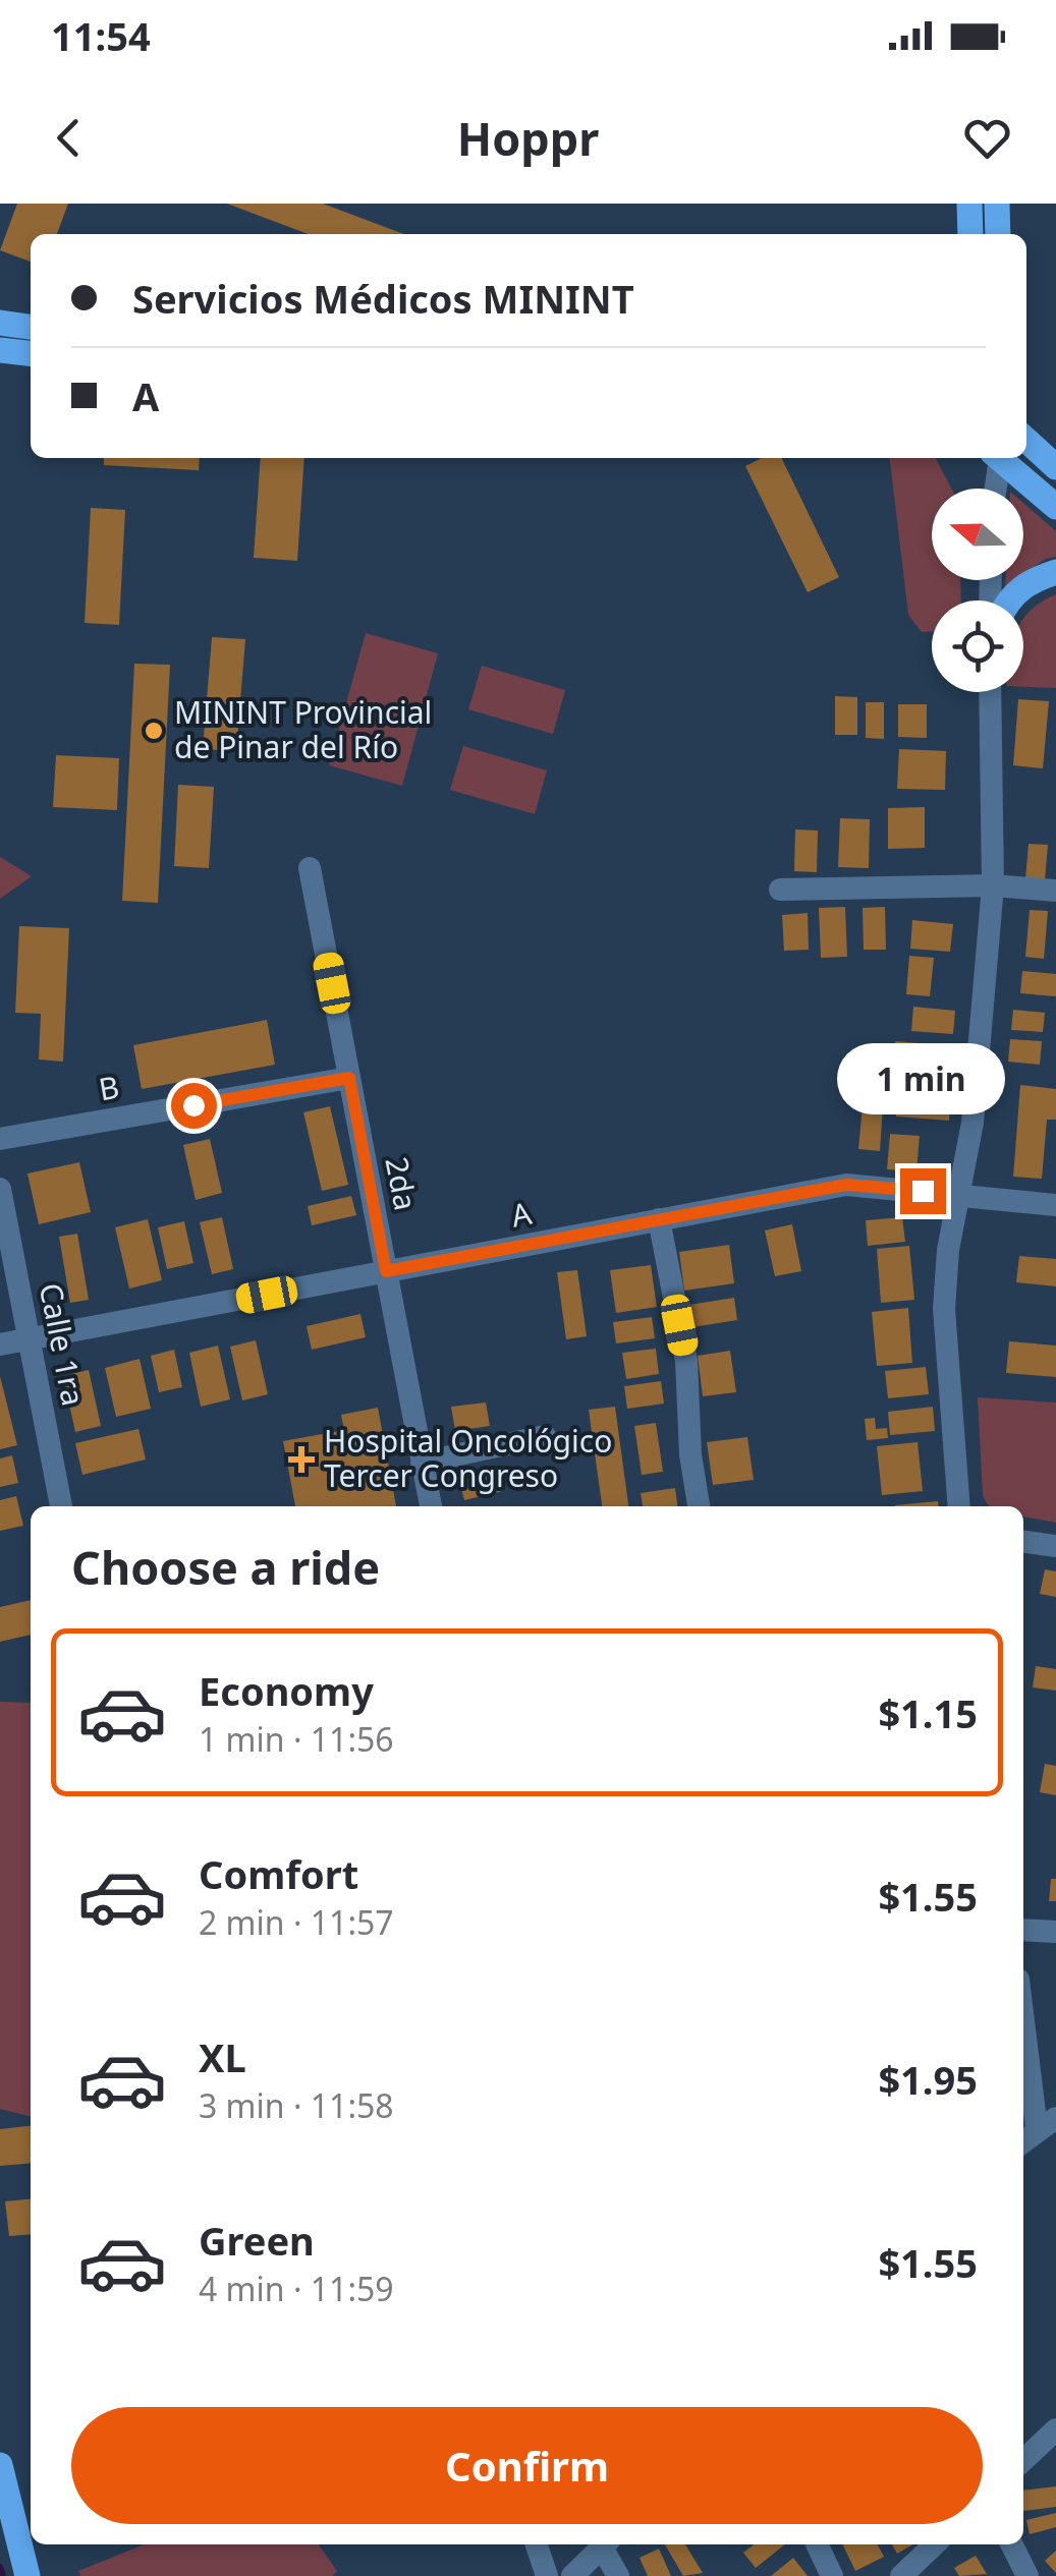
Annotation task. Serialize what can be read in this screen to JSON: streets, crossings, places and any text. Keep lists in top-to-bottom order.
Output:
{
  "streets": {
    "street": [
      "B",
      "2da",
      "A",
      "Calle 1ra"
    ]
  },
  "crossings": [
    ["B", "2da"],
    ["2da", "A"],
    ["A", "Calle 1ra"]
  ],
  "places": {
    "other": ["MININT Provincial de Pinar del Río"],
    "health": ["Hospital Oncológico Tercer Congreso"]
  },
  "north": "left",
  "page": {
    "status": "11:54",
    "header": "Hoppr",
    "banner": ["Servicios Médicos MININT", "A"],
    "bubble": "1 min",
    "heading": "Choose a ride",
    "list": [
      {
        "name": "Economy",
        "note": "1 min · 11:56",
        "value": "$1.15"
      },
      {
        "name": "Comfort",
        "note": "2 min · 11:57",
        "value": "$1.55"
      },
      {
        "name": "XL",
        "note": "3 min · 11:58",
        "value": "$1.95"
      },
      {
        "name": "Green",
        "note": "4 min · 11:59",
        "value": "$1.55"
      }
    ],
    "buttons": "Confirm"
  }
}
